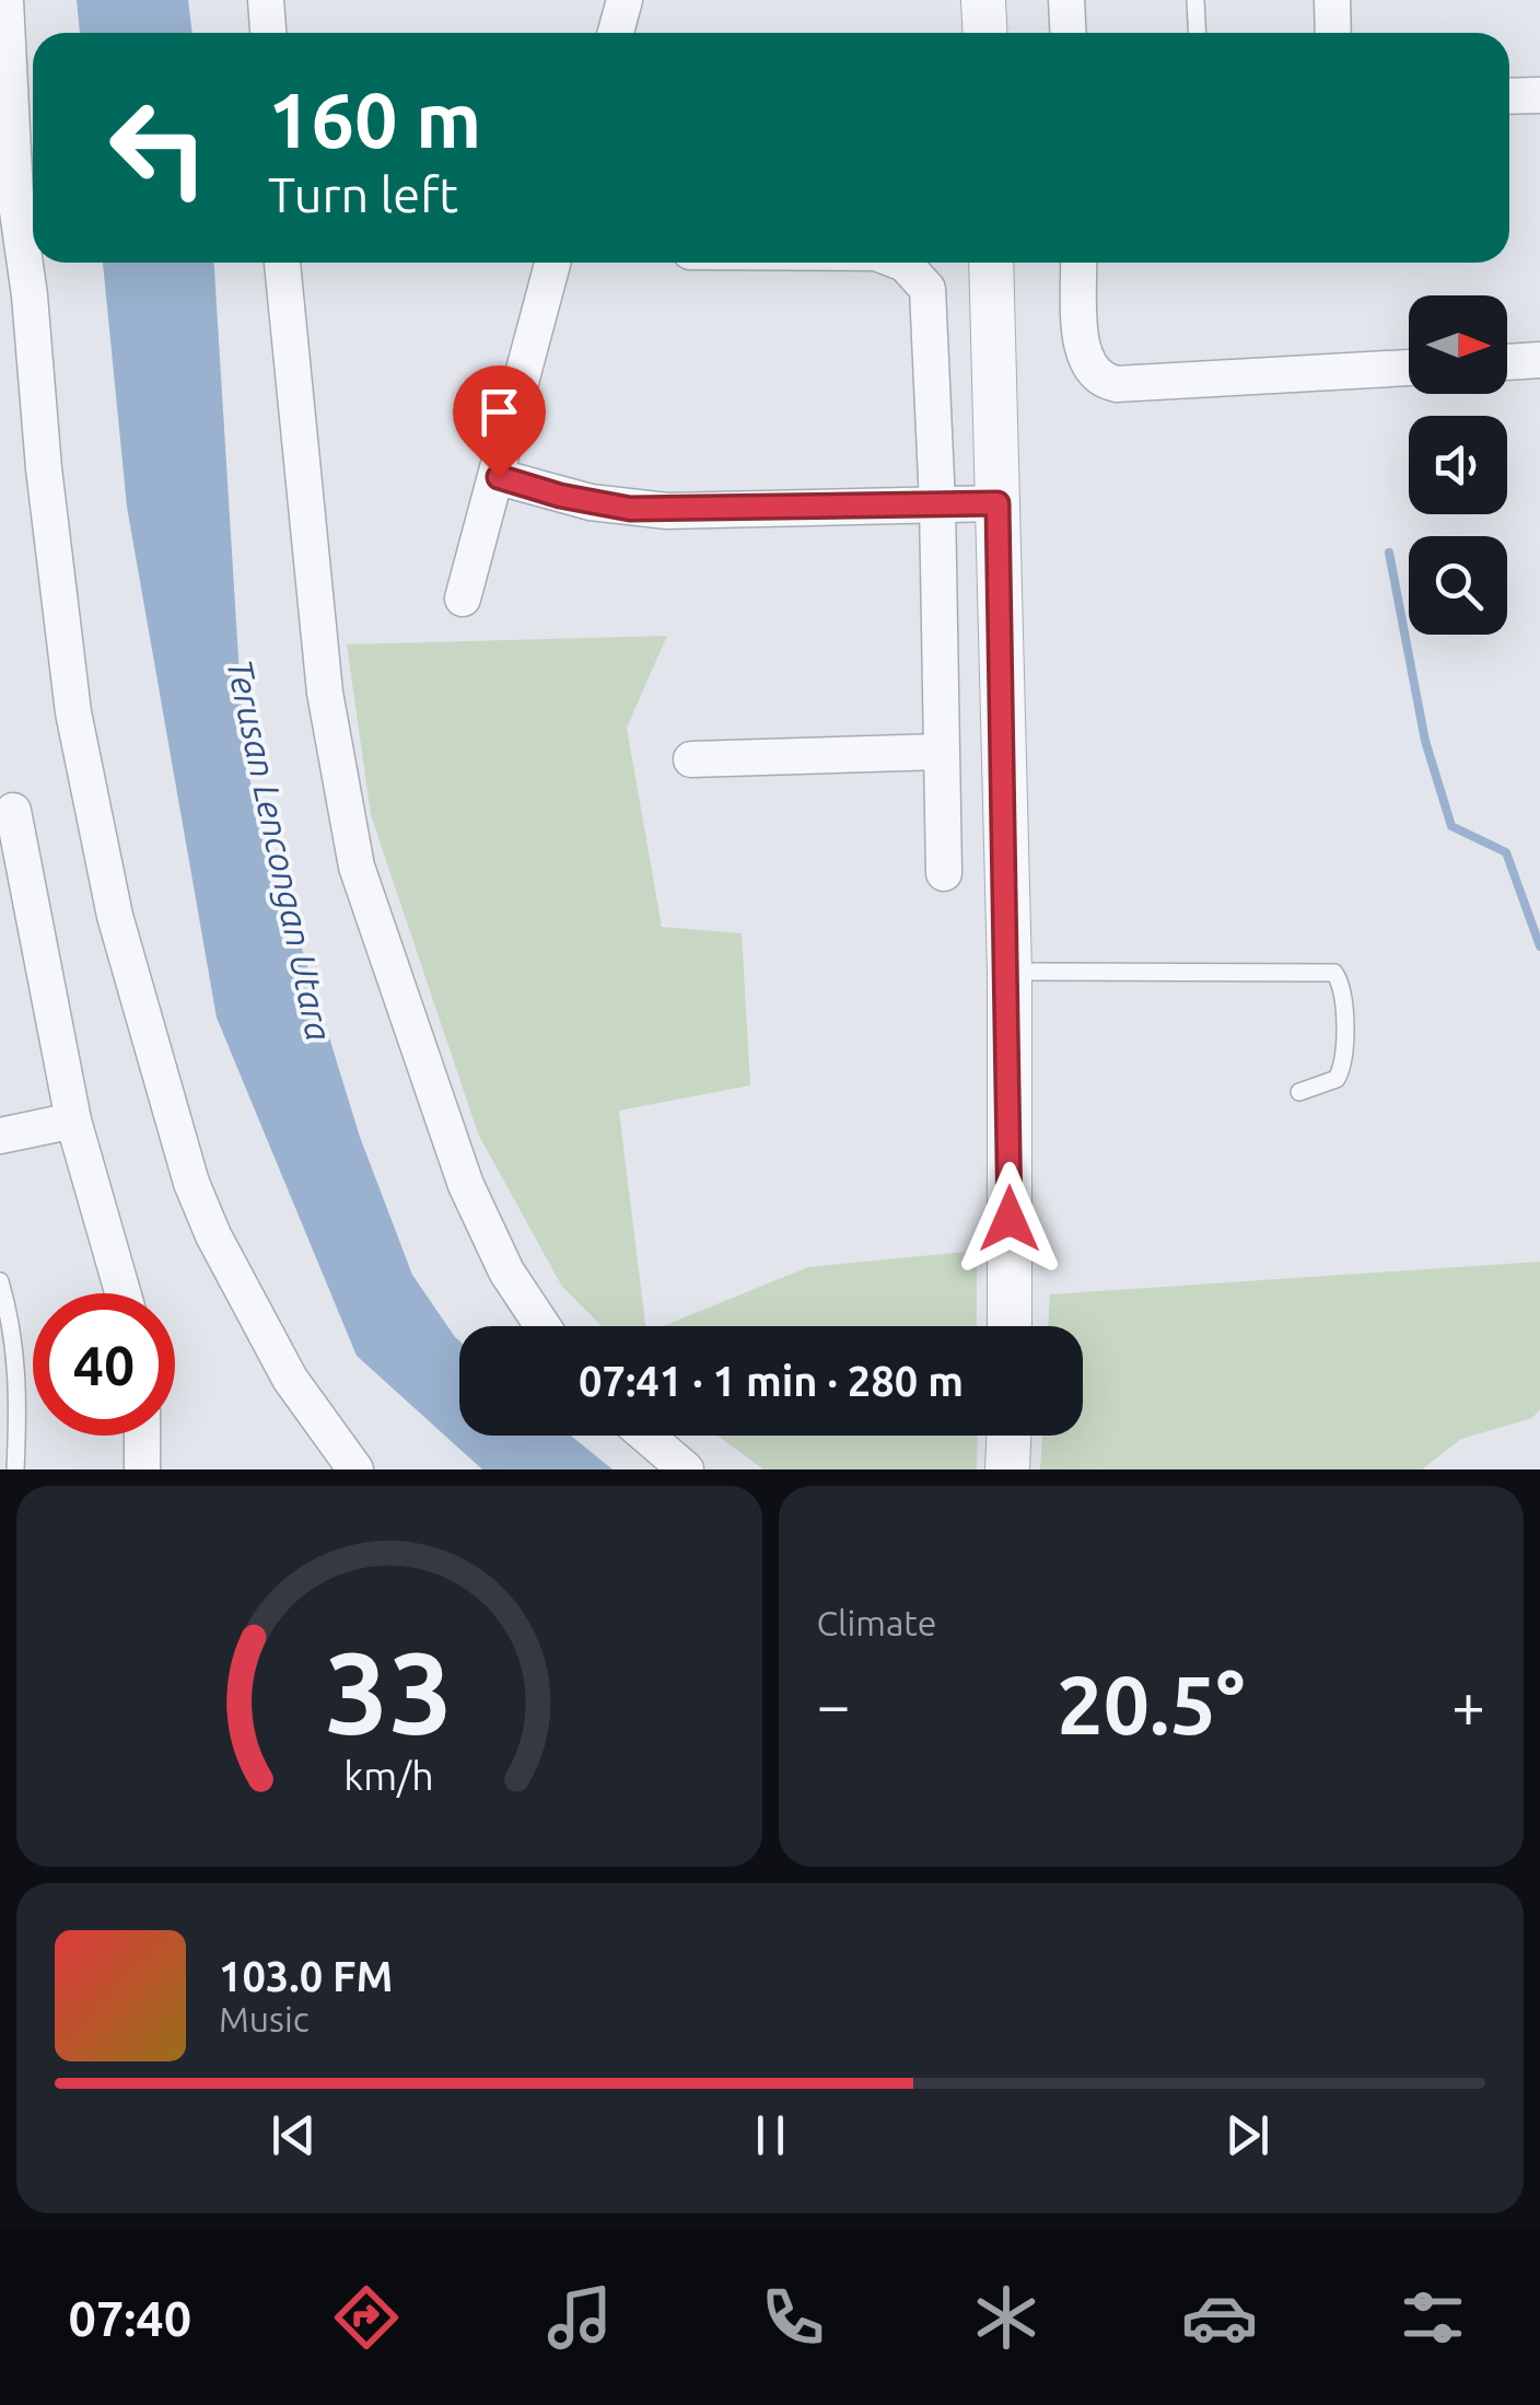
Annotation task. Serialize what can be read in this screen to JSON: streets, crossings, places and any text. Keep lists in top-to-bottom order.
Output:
{
  "water": ["Terusan Lencongan Utara"],
  "north": "right",
  "page": {
    "turn": ["160 m", "Turn left"],
    "limit": "40",
    "trip": "07:41 · 1 min · 280 m",
    "tile": "Climate",
    "heat": ["−", "20.5°", "+"],
    "song": ["103.0 FM", "Music"],
    "tabs": "07:40",
    "gauge": ["33", "km/h"]
  }
}
